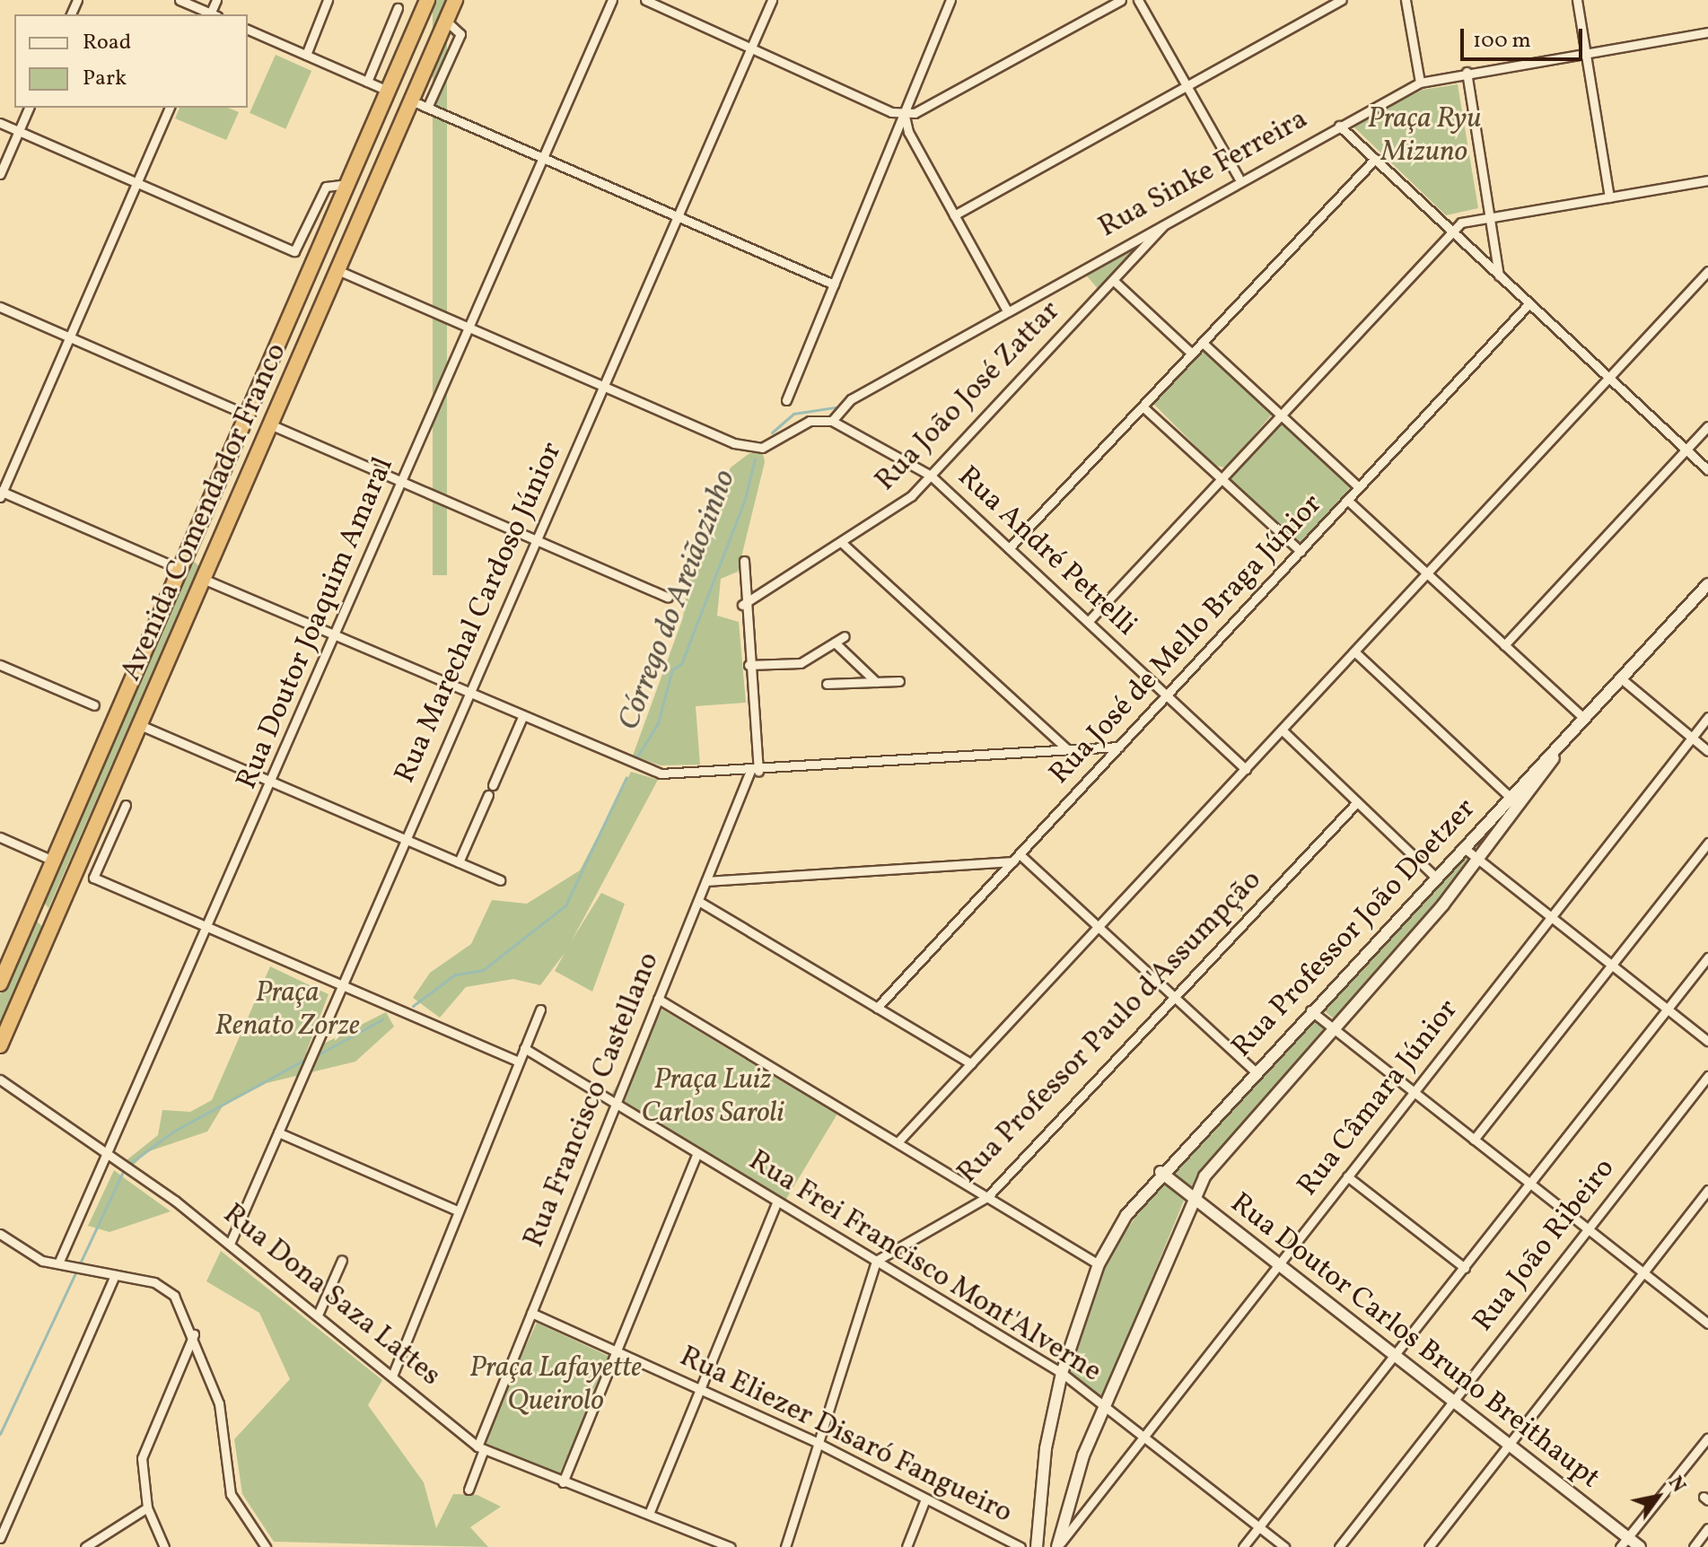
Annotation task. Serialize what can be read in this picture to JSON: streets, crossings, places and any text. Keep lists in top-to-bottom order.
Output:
{
  "streets": {
    "highway": ["Avenida Comendador Franco"],
    "main road": ["Rua Professor João Doetzer", "Rua Doutor Carlos Bruno Breithaupt"],
    "street": [
      "Rua Sinke Ferreira",
      "Rua João José Zattar",
      "Rua André Petrelli",
      "Rua Marechal Cardoso Júnior",
      "Rua Doutor Joaquim Amaral",
      "Rua José de Mello Braga Júnior",
      "Rua Professor Paulo d'Assumpção",
      "Rua Câmara Júnior",
      "Rua Francisco Castellano",
      "Rua João Ribeiro",
      "Rua Frei Francisco Mont'Alverne",
      "Rua Dona Saza Lattes",
      "Rua Eliezer Disaró Fangueiro"
    ]
  },
  "crossings": [
    ["Rua Sinke Ferreira", "Rua João José Zattar"],
    ["Rua Sinke Ferreira", "Rua André Petrelli"],
    ["Rua João José Zattar", "Rua André Petrelli"],
    ["Rua João José Zattar", "Rua Francisco Castellano"],
    ["Rua André Petrelli", "Rua José de Mello Braga Júnior"],
    ["Rua Marechal Cardoso Júnior", "Rua Dona Saza Lattes"],
    ["Rua Doutor Joaquim Amaral", "Rua Dona Saza Lattes"],
    ["Rua Professor João Doetzer", "Rua Câmara Júnior"],
    ["Rua Professor João Doetzer", "Rua Frei Francisco Mont'Alverne"],
    ["Rua Professor João Doetzer", "Rua Doutor Carlos Bruno Breithaupt"],
    ["Rua Professor Paulo d'Assumpção", "Rua Frei Francisco Mont'Alverne"],
    ["Rua Câmara Júnior", "Rua Frei Francisco Mont'Alverne"],
    ["Rua Câmara Júnior", "Rua Doutor Carlos Bruno Breithaupt"],
    ["Rua Francisco Castellano", "Rua Frei Francisco Mont'Alverne"],
    ["Rua Francisco Castellano", "Rua Dona Saza Lattes"],
    ["Rua Francisco Castellano", "Rua Eliezer Disaró Fangueiro"],
    ["Rua João Ribeiro", "Rua Doutor Carlos Bruno Breithaupt"]
  ],
  "water": ["Córrego do Areiãozinho"],
  "parks": [
    "Praça Ryu Mizuno",
    "Praça Renato Zorze",
    "Praça Luiz Carlos Saroli",
    "Praça Lafayette Queirolo"
  ],
  "legend": ["Road", "Park"],
  "scale_bar": "100 m",
  "north": "top right"
}
